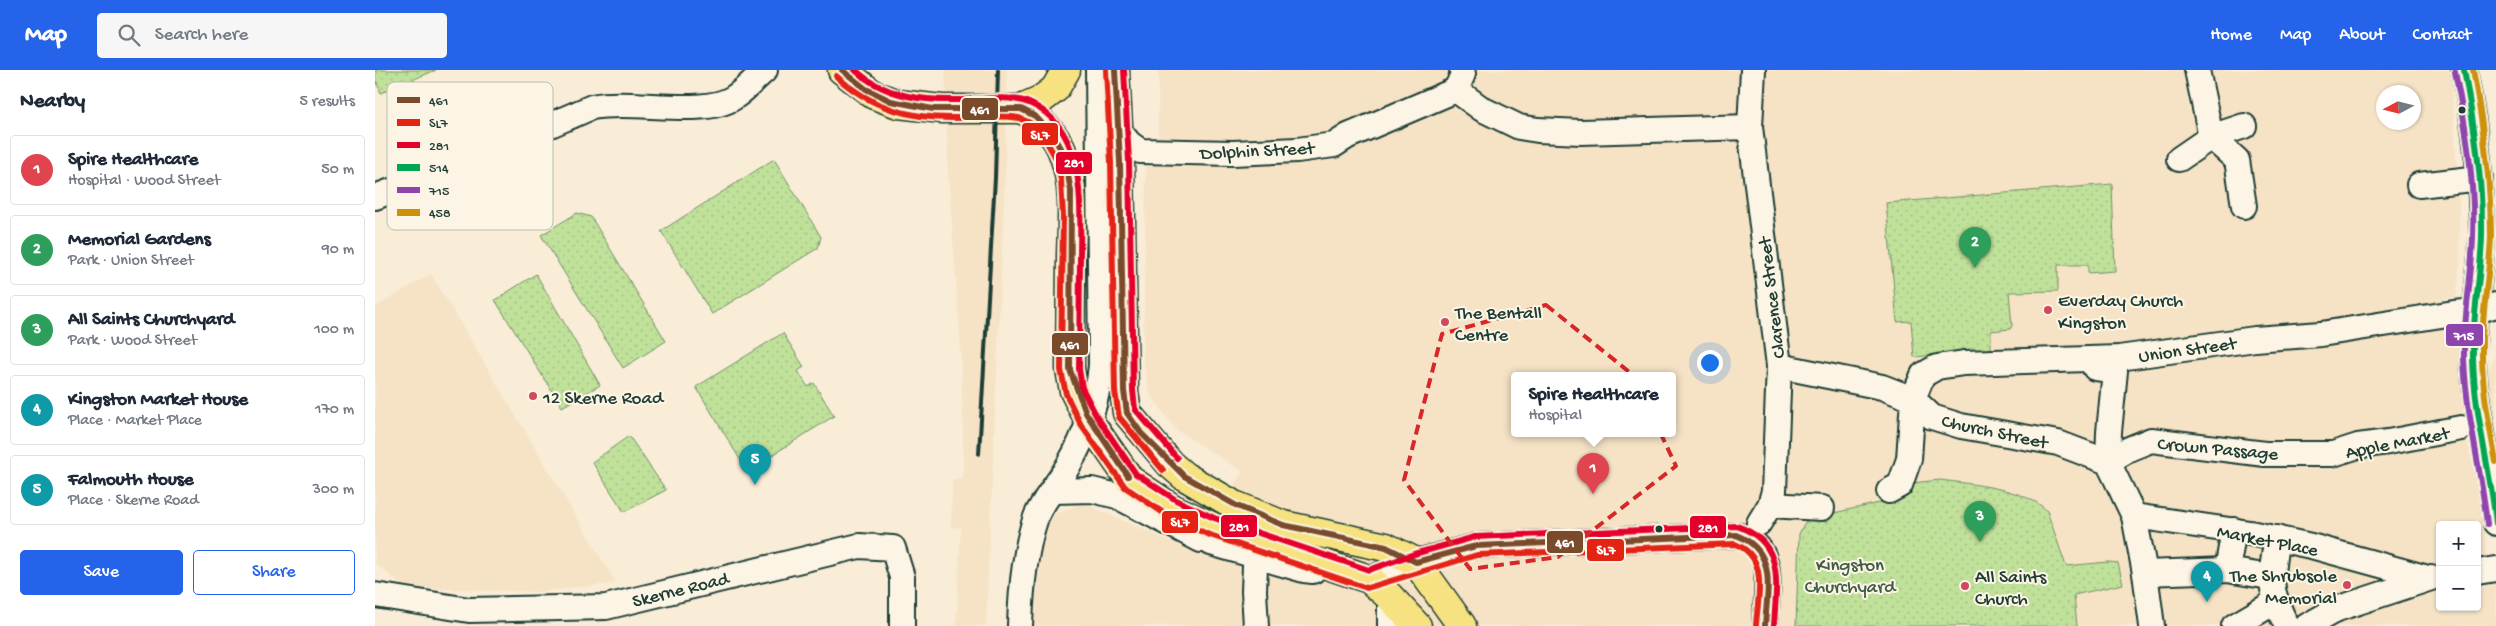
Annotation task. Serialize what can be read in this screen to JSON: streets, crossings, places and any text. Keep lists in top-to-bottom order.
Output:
{
  "streets": {
    "street": [
      "Dolphin Street",
      "Clarence Street",
      "Union Street",
      "Church Street",
      "Apple Market",
      "Crown Passage",
      "Market Place",
      "Skerne Road"
    ]
  },
  "crossings": [
    ["Clarence Street", "Church Street"],
    ["Union Street", "Church Street"],
    ["Church Street", "Crown Passage"],
    ["Apple Market", "Crown Passage"]
  ],
  "parks": ["Kingston Churchyard"],
  "places": [
    "Everday Church Kingston",
    "The Bentall Centre",
    "12 Skerne Road",
    "The Shrubsole Memorial",
    "All Saints Church"
  ],
  "lines": [
    "transit line 461",
    "transit line SL7",
    "transit line 281",
    "transit line 514",
    "transit line 458",
    "transit line 715"
  ],
  "legend": [
    "461",
    "SL7",
    "281",
    "514",
    "715",
    "458"
  ],
  "north": "left",
  "page": {
    "header": "Map",
    "search": "Search here",
    "nav": [
      "Home",
      "Map",
      "About",
      "Contact"
    ],
    "heading": ["Nearby", "5 results"],
    "list": [
      {
        "mark": "1",
        "name": "Spire Healthcare",
        "note": "Hospital · Wood Street",
        "value": "50 m"
      },
      {
        "mark": "2",
        "name": "Memorial Gardens",
        "note": "Park · Union Street",
        "value": "90 m"
      },
      {
        "mark": "3",
        "name": "All Saints Churchyard",
        "note": "Park · Wood Street",
        "value": "100 m"
      },
      {
        "mark": "4",
        "name": "Kingston Market House",
        "note": "Place · Market Place",
        "value": "170 m"
      },
      {
        "mark": "5",
        "name": "Falmouth House",
        "note": "Place · Skerne Road",
        "value": "300 m"
      }
    ],
    "pins": [
      "2",
      "5",
      "1",
      "3",
      "4"
    ],
    "popup": ["Spire Healthcare", "Hospital"],
    "map_buttons": ["+", "−"],
    "buttons": ["Save", "Share"]
  }
}
